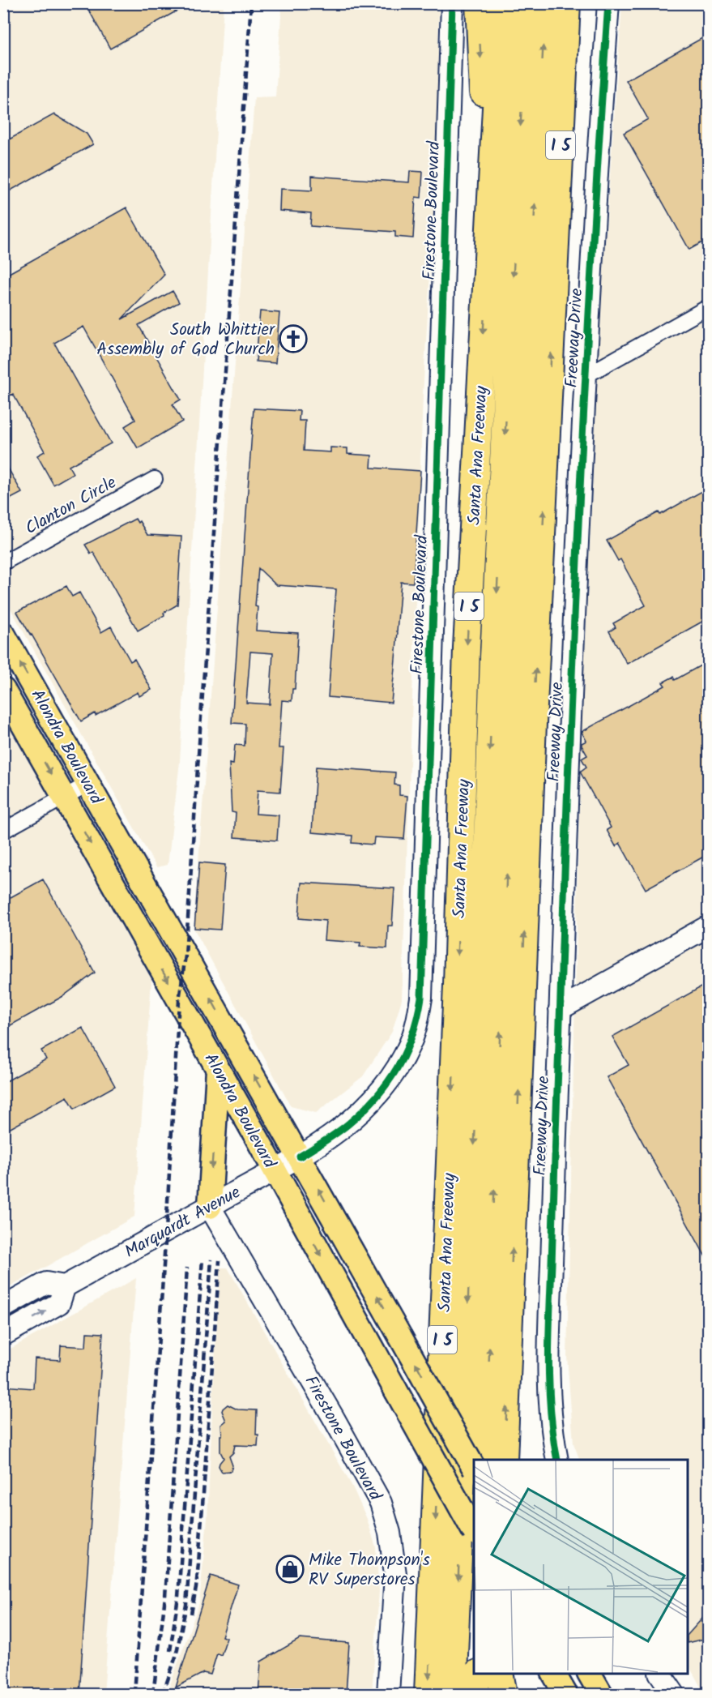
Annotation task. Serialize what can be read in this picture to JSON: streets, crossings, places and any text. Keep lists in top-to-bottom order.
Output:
{
  "streets": {
    "highway": ["I 5", "Santa Ana Freeway"],
    "main road": ["Alondra Boulevard"],
    "street": [
      "Firestone Boulevard",
      "Freeway Drive",
      "Clanton Circle",
      "Marquardt Avenue"
    ]
  },
  "crossings": [
    ["Firestone Boulevard", "Alondra Boulevard"],
    ["Firestone Boulevard", "Marquardt Avenue"],
    ["Alondra Boulevard", "Marquardt Avenue"]
  ],
  "places": {
    "church": ["South Whittier Assembly of God Church"],
    "shop": ["Mike Thompson's RV Superstores"]
  }
}
